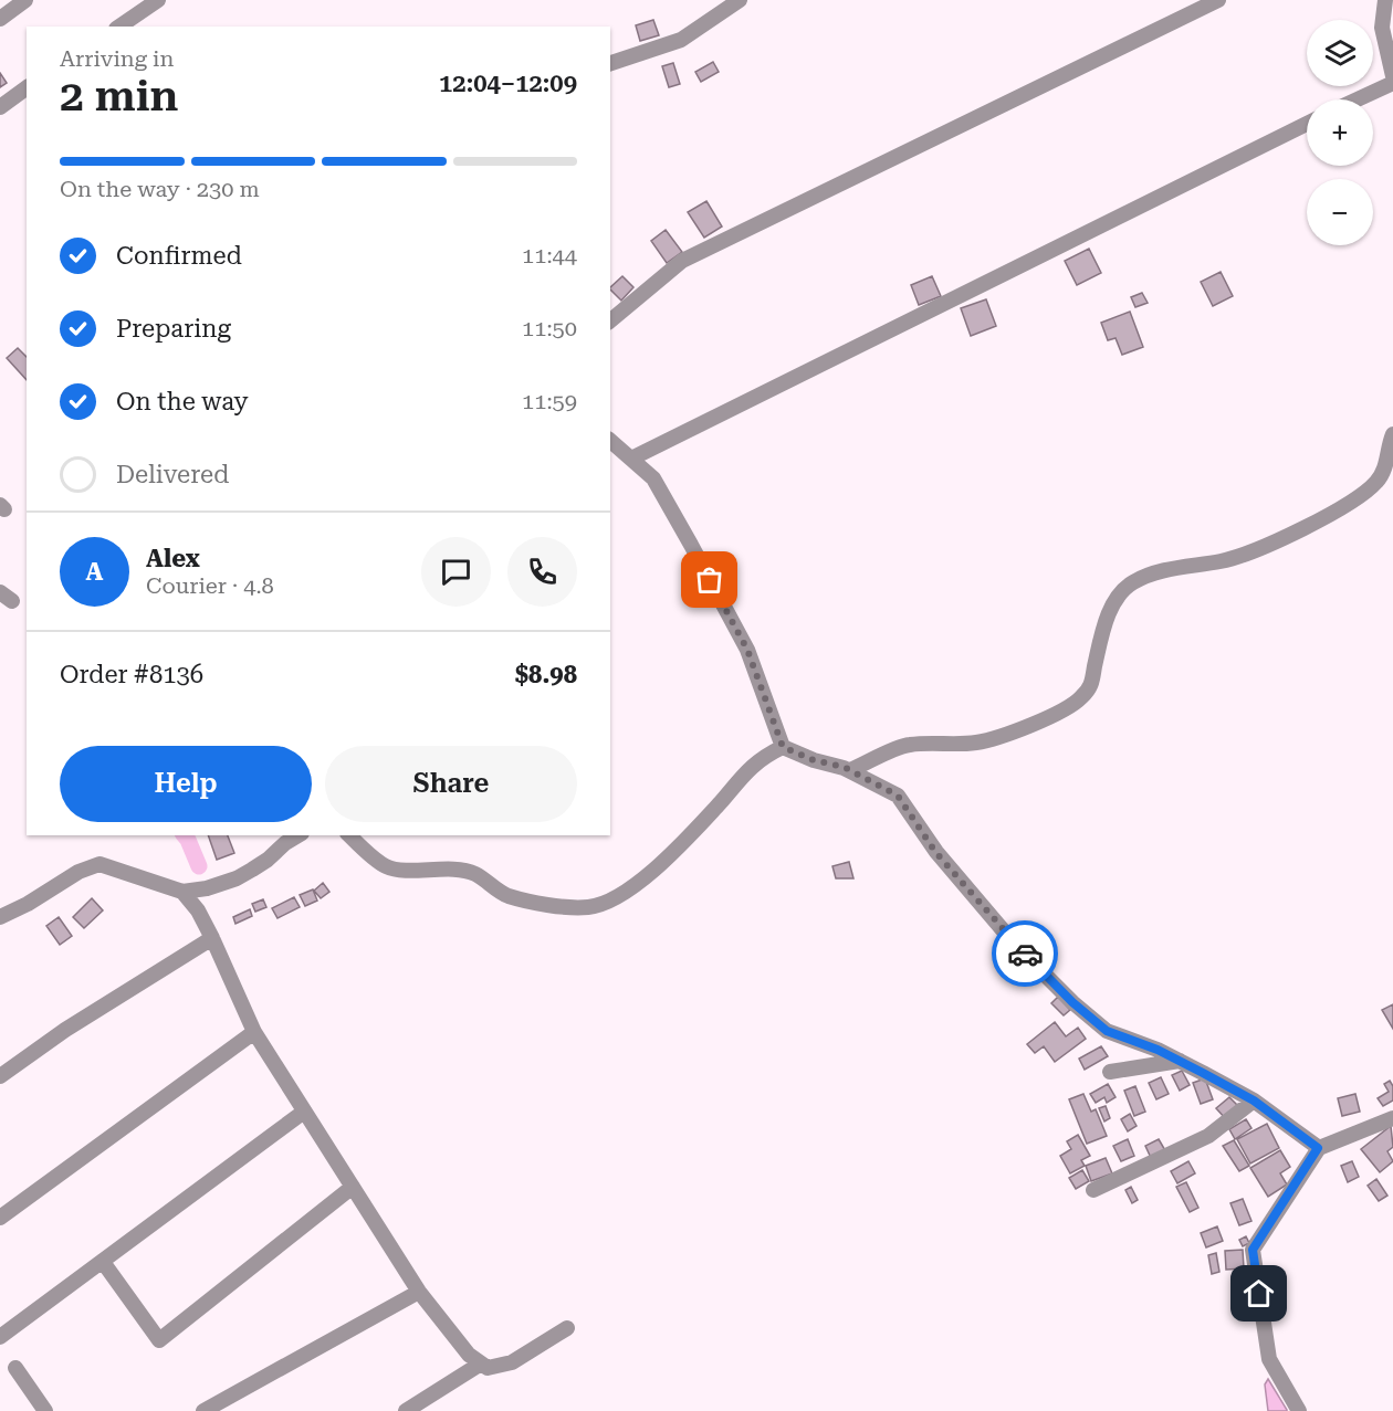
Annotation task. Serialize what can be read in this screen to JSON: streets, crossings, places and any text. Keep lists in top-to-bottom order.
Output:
{
  "page": {
    "map_buttons": ["+", "−"],
    "heading": ["2 min", "Arriving in", "12:04–12:09"],
    "panel": [
      "Alex",
      "Courier · 4.8",
      "Order #8136",
      "$8.98"
    ],
    "bar": "On the way · 230 m",
    "list": [
      ["Confirmed", "11:44"],
      ["Preparing", "11:50"],
      ["On the way", "11:59"],
      "Delivered"
    ],
    "round": "A",
    "buttons": ["Help", "Share"]
  }
}
